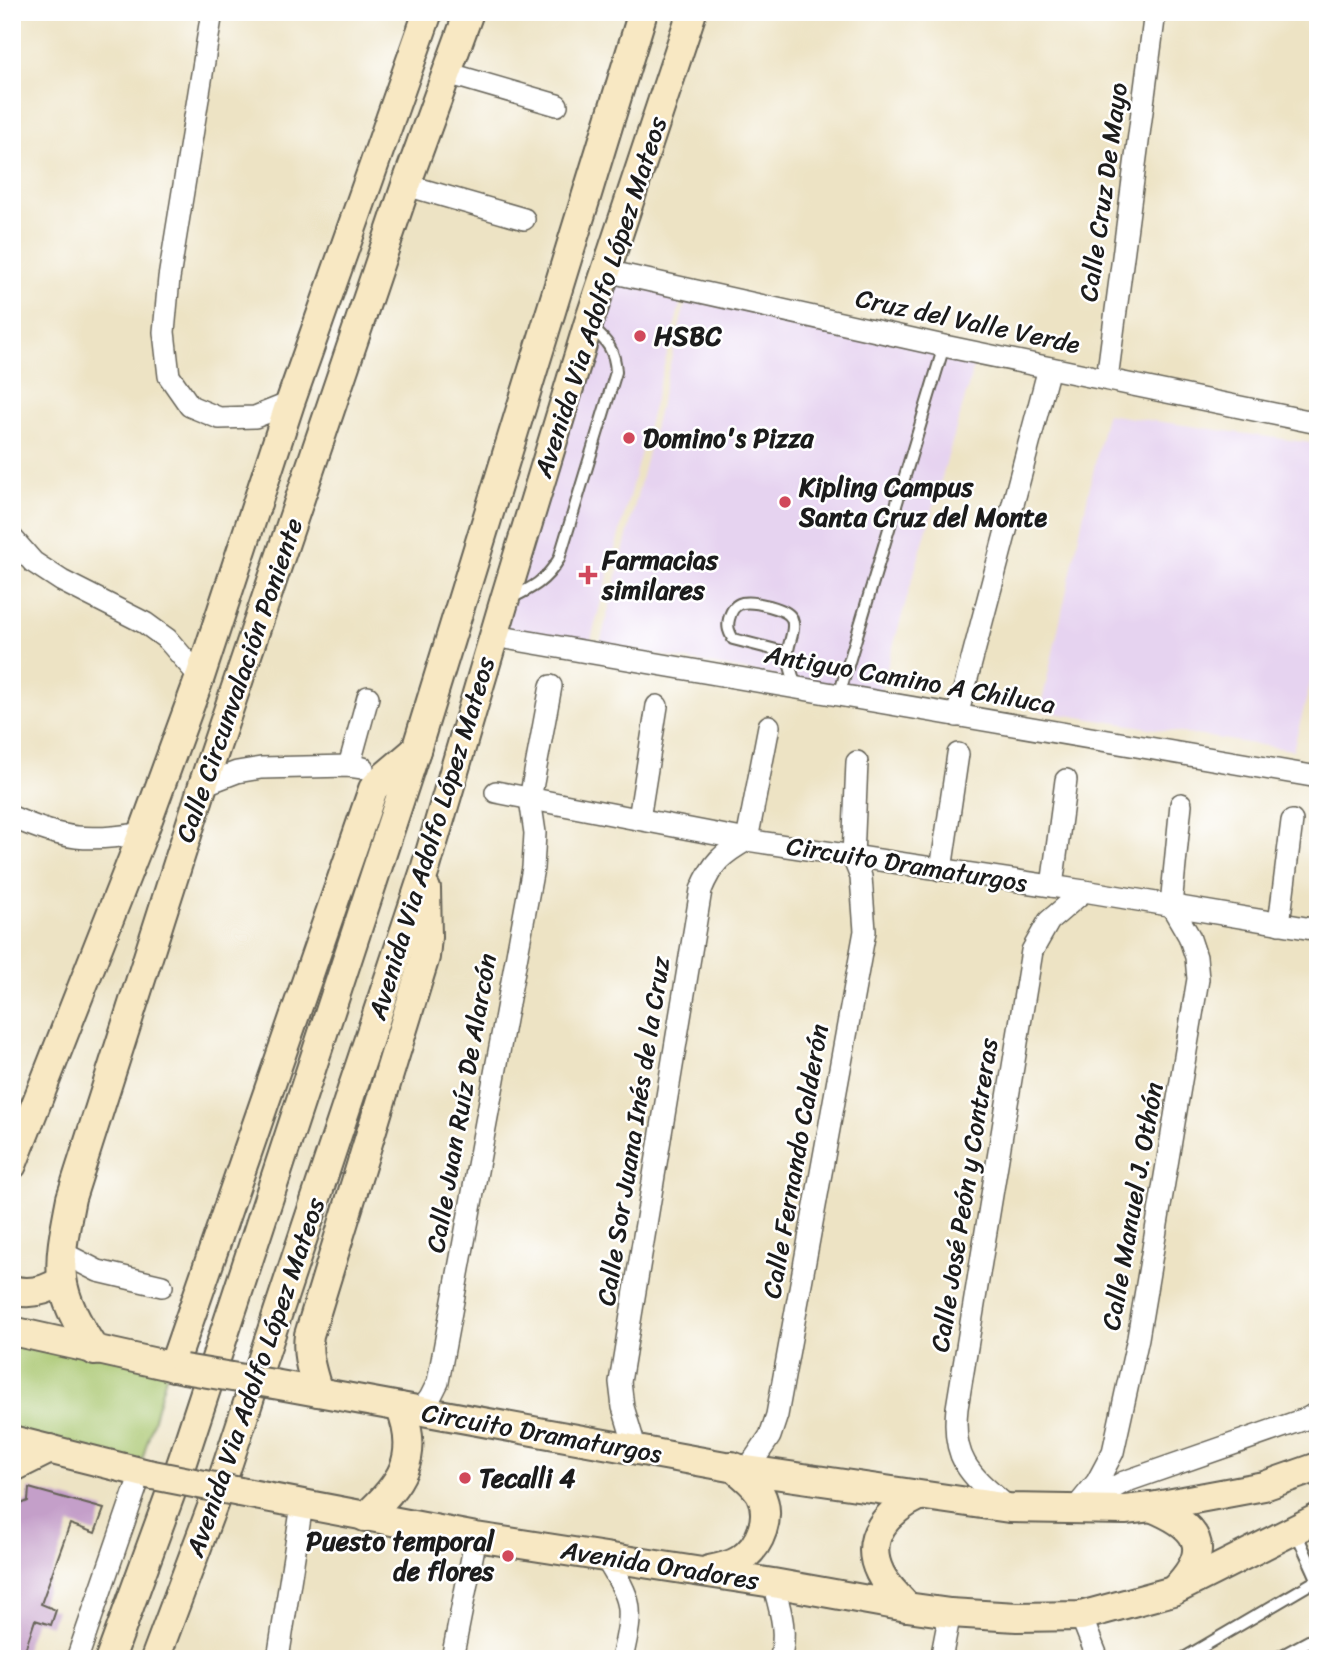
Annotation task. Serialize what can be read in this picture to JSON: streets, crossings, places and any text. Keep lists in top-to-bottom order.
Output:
{
  "streets": {
    "main road": [
      "Avenida Via Adolfo López Mateos",
      "Calle Circunvalación Poniente",
      "Circuito Dramaturgos",
      "Avenida Oradores"
    ],
    "street": [
      "Calle Cruz De Mayo",
      "Cruz del Valle Verde",
      "Antiguo Camino A Chiluca",
      "Calle Juan Ruíz De Alarcón",
      "Calle Sor Juana Inés de la Cruz",
      "Calle Fernando Calderón",
      "Calle José Peón y Contreras",
      "Calle Manuel J. Othón"
    ]
  },
  "crossings": [
    ["Calle Cruz De Mayo", "Cruz del Valle Verde"],
    ["Avenida Via Adolfo López Mateos", "Cruz del Valle Verde"],
    ["Avenida Via Adolfo López Mateos", "Antiguo Camino A Chiluca"],
    ["Calle Circunvalación Poniente", "Circuito Dramaturgos"],
    ["Circuito Dramaturgos", "Calle Juan Ruíz De Alarcón"],
    ["Circuito Dramaturgos", "Calle Sor Juana Inés de la Cruz"],
    ["Circuito Dramaturgos", "Calle Fernando Calderón"],
    ["Circuito Dramaturgos", "Calle José Peón y Contreras"],
    ["Circuito Dramaturgos", "Calle Manuel J. Othón"]
  ],
  "places": {
    "other": [
      "HSBC",
      "Domino's Pizza",
      "Kipling Campus Santa Cruz del Monte",
      "Tecalli 4",
      "Puesto temporal de flores"
    ],
    "health": ["Farmacias similares"]
  }
}
